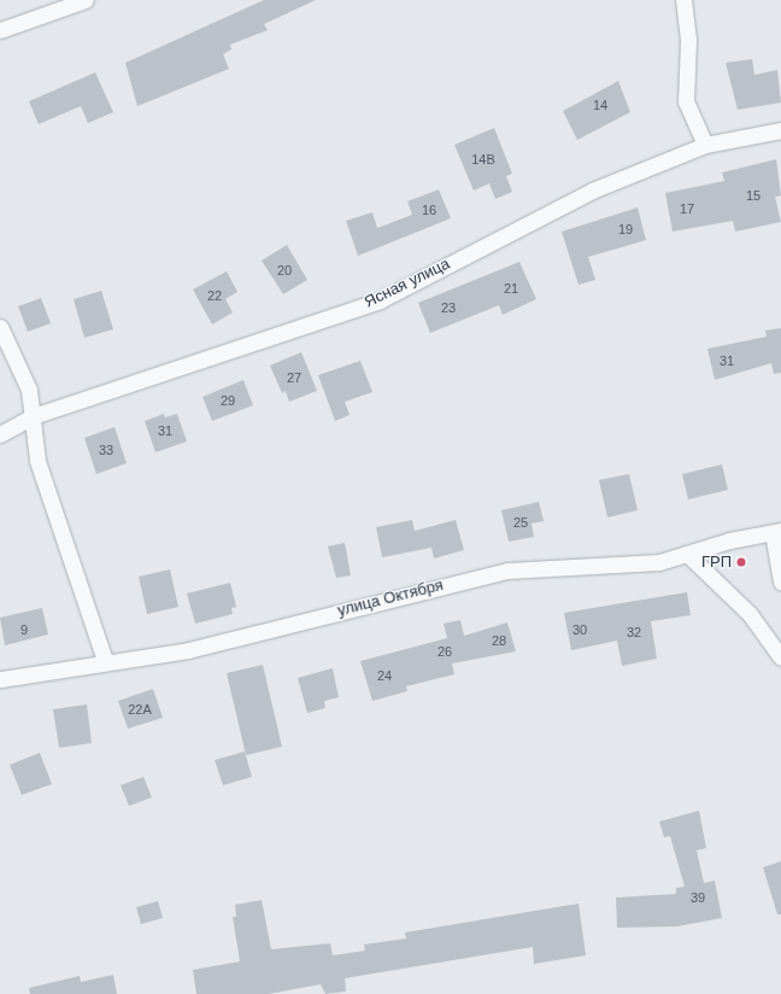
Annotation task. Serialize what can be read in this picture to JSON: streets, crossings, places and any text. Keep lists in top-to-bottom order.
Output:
{
  "streets": {
    "street": ["Ясная улица", "улица Октября"]
  },
  "places": ["ГРП"],
  "house_numbers": [
    "14",
    "14В",
    "15",
    "17",
    "16",
    "19",
    "20",
    "21",
    "22",
    "23",
    "31",
    "27",
    "29",
    "31",
    "33",
    "25",
    "9",
    "30",
    "32",
    "28",
    "26",
    "24",
    "22А",
    "39"
  ]
}
